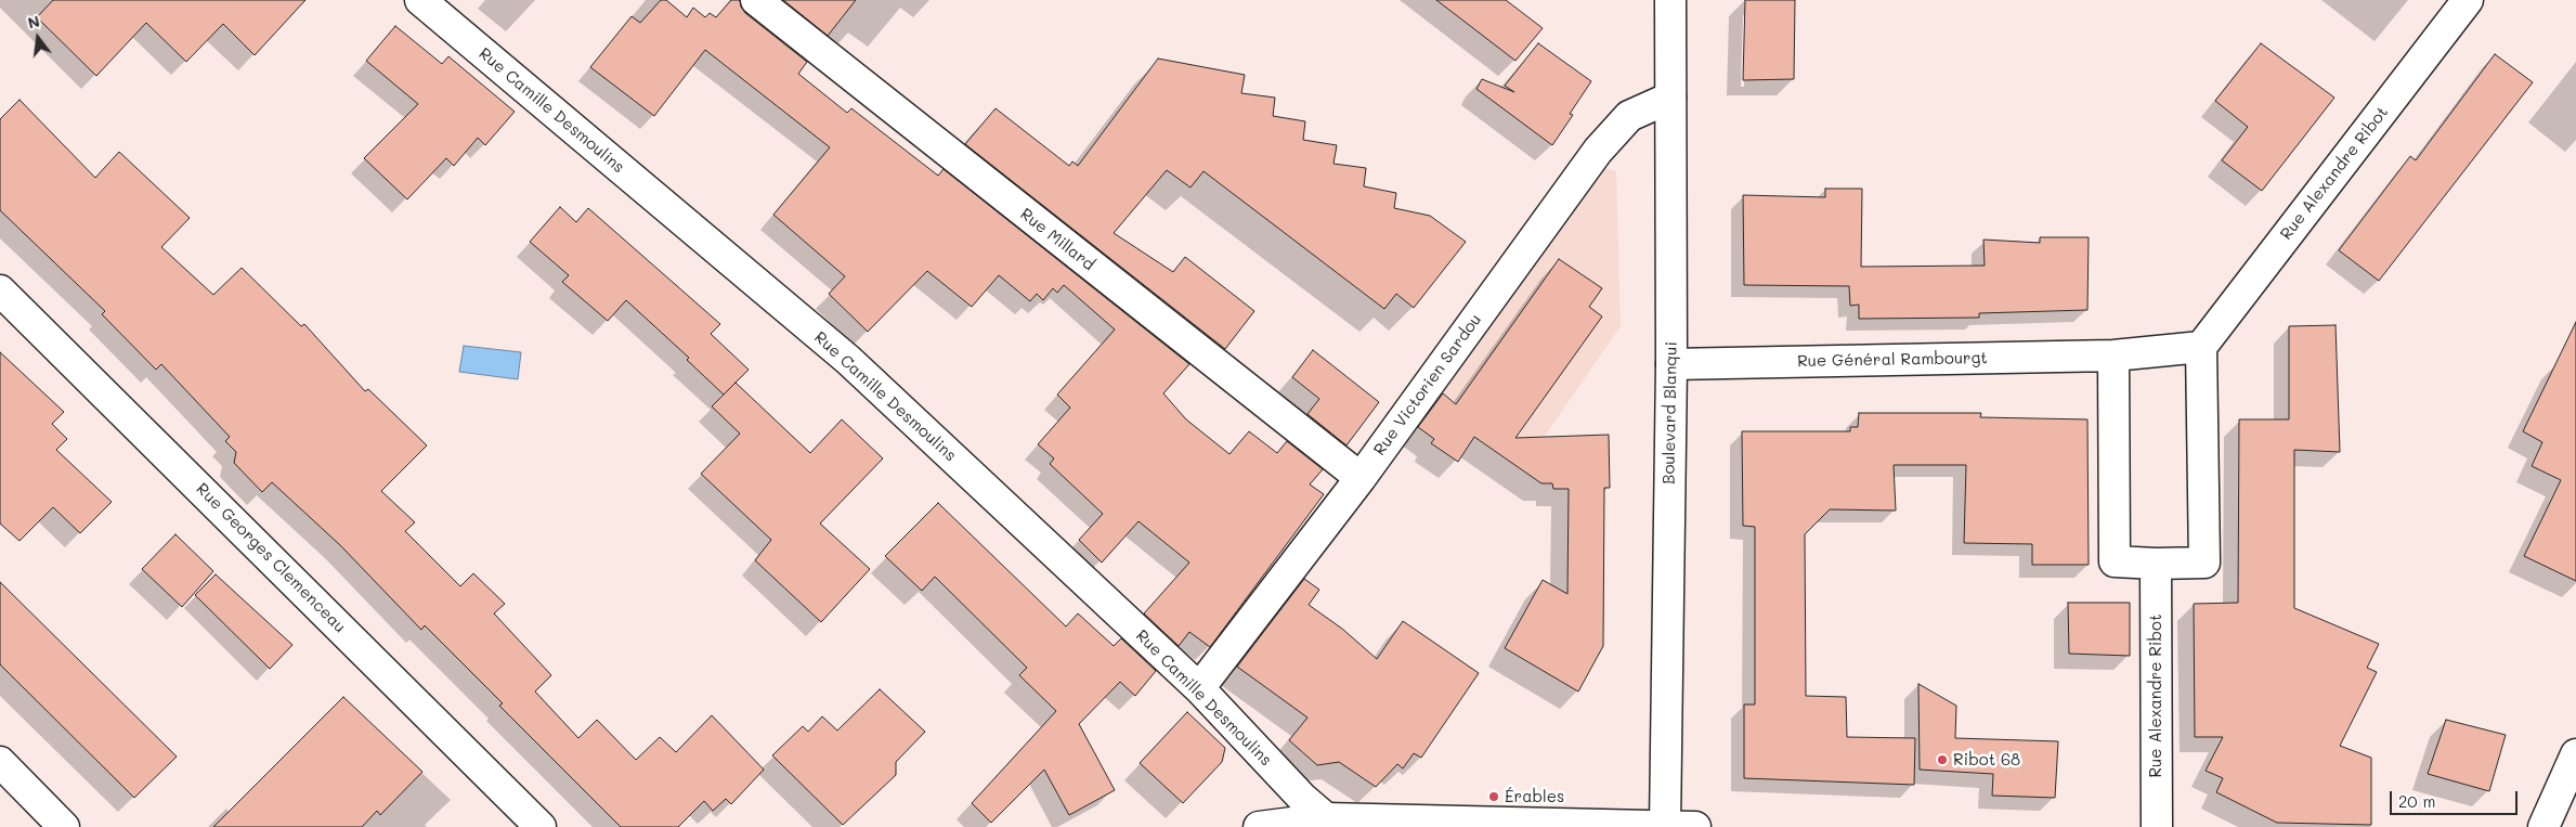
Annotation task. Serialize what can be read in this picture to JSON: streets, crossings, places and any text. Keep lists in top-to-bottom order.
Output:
{
  "streets": {
    "street": [
      "Rue Camille Desmoulins",
      "Rue Alexandre Ribot",
      "Rue Millard",
      "Rue Général Rambourgt",
      "Rue Victorien Sardou",
      "Boulevard Blanqui",
      "Rue Georges Clemenceau"
    ]
  },
  "crossings": [
    ["Rue Camille Desmoulins", "Rue Victorien Sardou"],
    ["Rue Millard", "Rue Victorien Sardou"],
    ["Rue Général Rambourgt", "Boulevard Blanqui"],
    ["Rue Victorien Sardou", "Boulevard Blanqui"]
  ],
  "places": ["Ribot 68", "Érables"],
  "scale_bar": "20 m",
  "north": "top"
}
